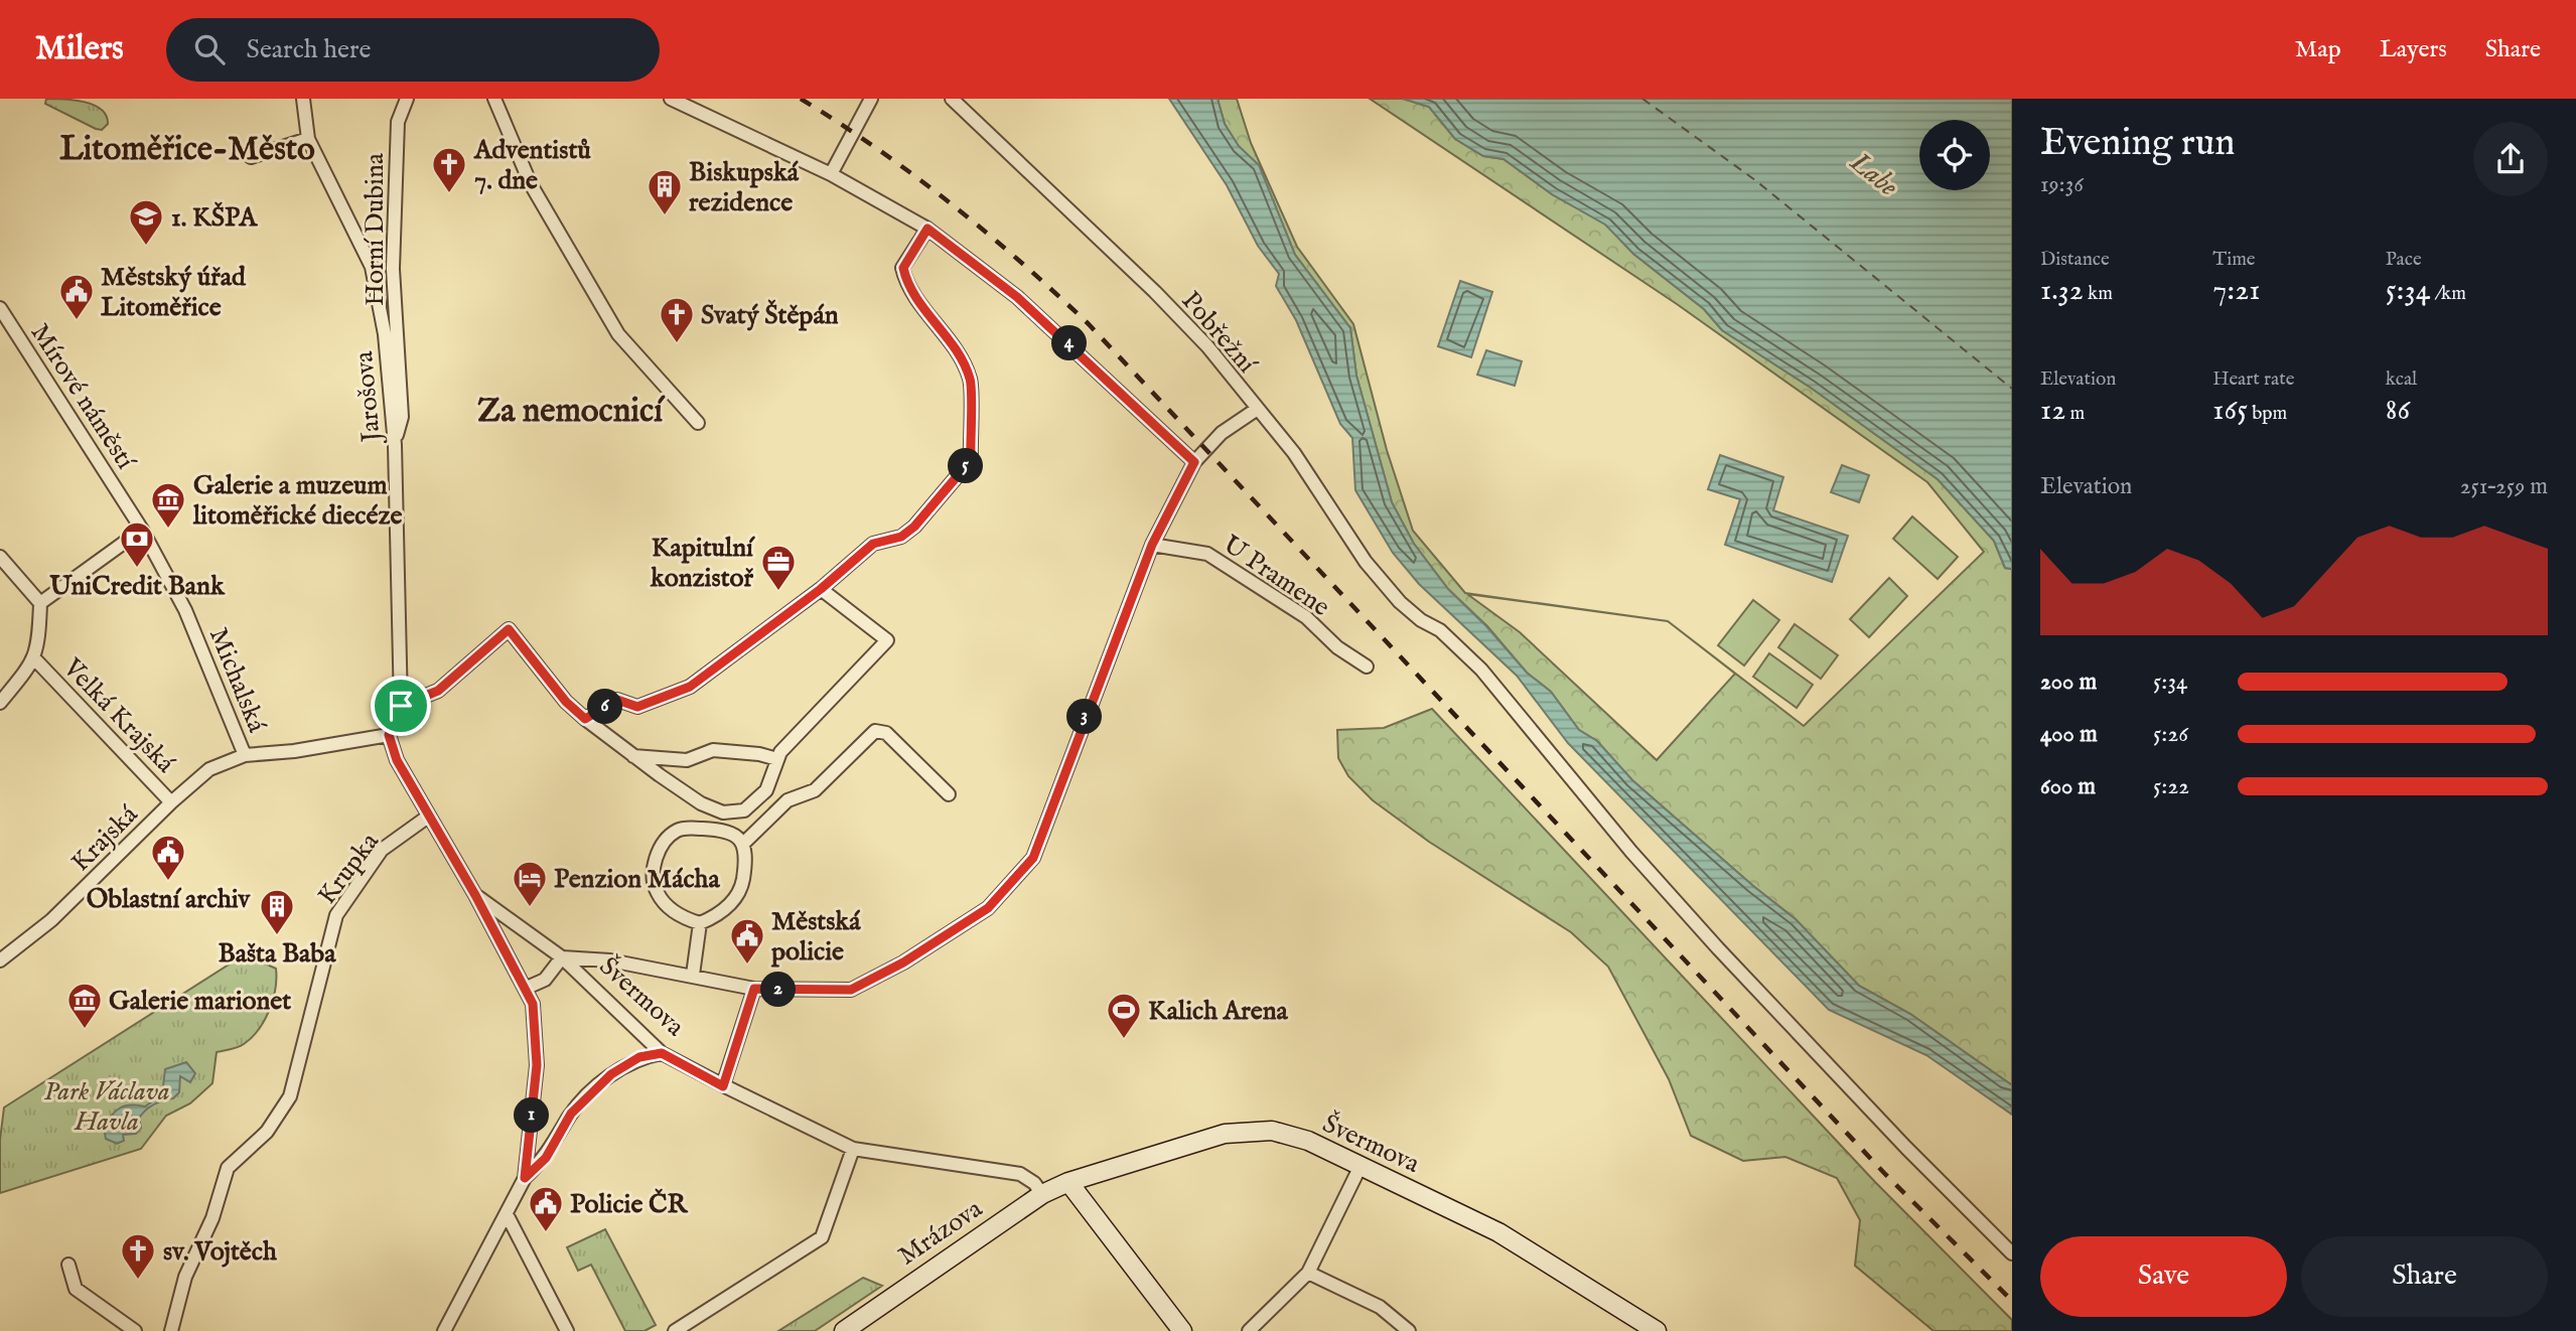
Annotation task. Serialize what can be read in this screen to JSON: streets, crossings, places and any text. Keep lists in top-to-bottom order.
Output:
{
  "streets": {
    "main road": ["Švermova", "Mrázova"],
    "street": [
      "Horní Dubina",
      "Pobřežní",
      "Mírové náměstí",
      "Jarošova",
      "U Pramene",
      "Michalská",
      "Velká Krajská",
      "Krajská",
      "Krupka"
    ]
  },
  "crossings": [
    ["Horní Dubina", "Jarošova"],
    ["Mírové náměstí", "Michalská"],
    ["Michalská", "Krajská"],
    ["Velká Krajská", "Krajská"],
    ["Švermova", "Mrázova"]
  ],
  "districts": ["Litoměřice-Město", "Za nemocnicí"],
  "water": ["Labe"],
  "parks": ["Park Václava Havla"],
  "places": {
    "church": ["Adventistů 7. dne", "Svatý Štěpán", "sv. Vojtěch"],
    "building": ["Biskupská rezidence", "Bašta Baba"],
    "school or university": ["1. KŠPA"],
    "public building": [
      "Městský úřad Litoměřice",
      "Oblastní archiv",
      "Městská policie",
      "Policie ČR"
    ],
    "museum": ["Galerie a muzeum litoměřické diecéze", "Galerie marionet"],
    "bank": ["UniCredit Bank"],
    "office": ["Kapitulní konzistoř"],
    "hotel": ["Penzion Mácha"],
    "sports": ["Kalich Arena"]
  },
  "page": {
    "header": "Milers",
    "search": "Search here",
    "nav": ["Map", "Layers", "Share"],
    "heading": ["Evening run", "19:36"],
    "stats": [
      ["Distance", "1.32 km"],
      ["Time", "7:21"],
      ["Pace", "5:34 /km"],
      ["Elevation", "12 m"],
      ["Heart rate", "165 bpm"],
      ["kcal", "86"]
    ],
    "pins": [
      "4",
      "5",
      "6",
      "3",
      "2",
      "1"
    ],
    "chart": ["Elevation", "251–259 m"],
    "list": [
      {
        "name": "200 m",
        "note": "5:34"
      },
      {
        "name": "400 m",
        "note": "5:26"
      },
      {
        "name": "600 m",
        "note": "5:22"
      }
    ],
    "buttons": ["Save", "Share"]
  }
}
